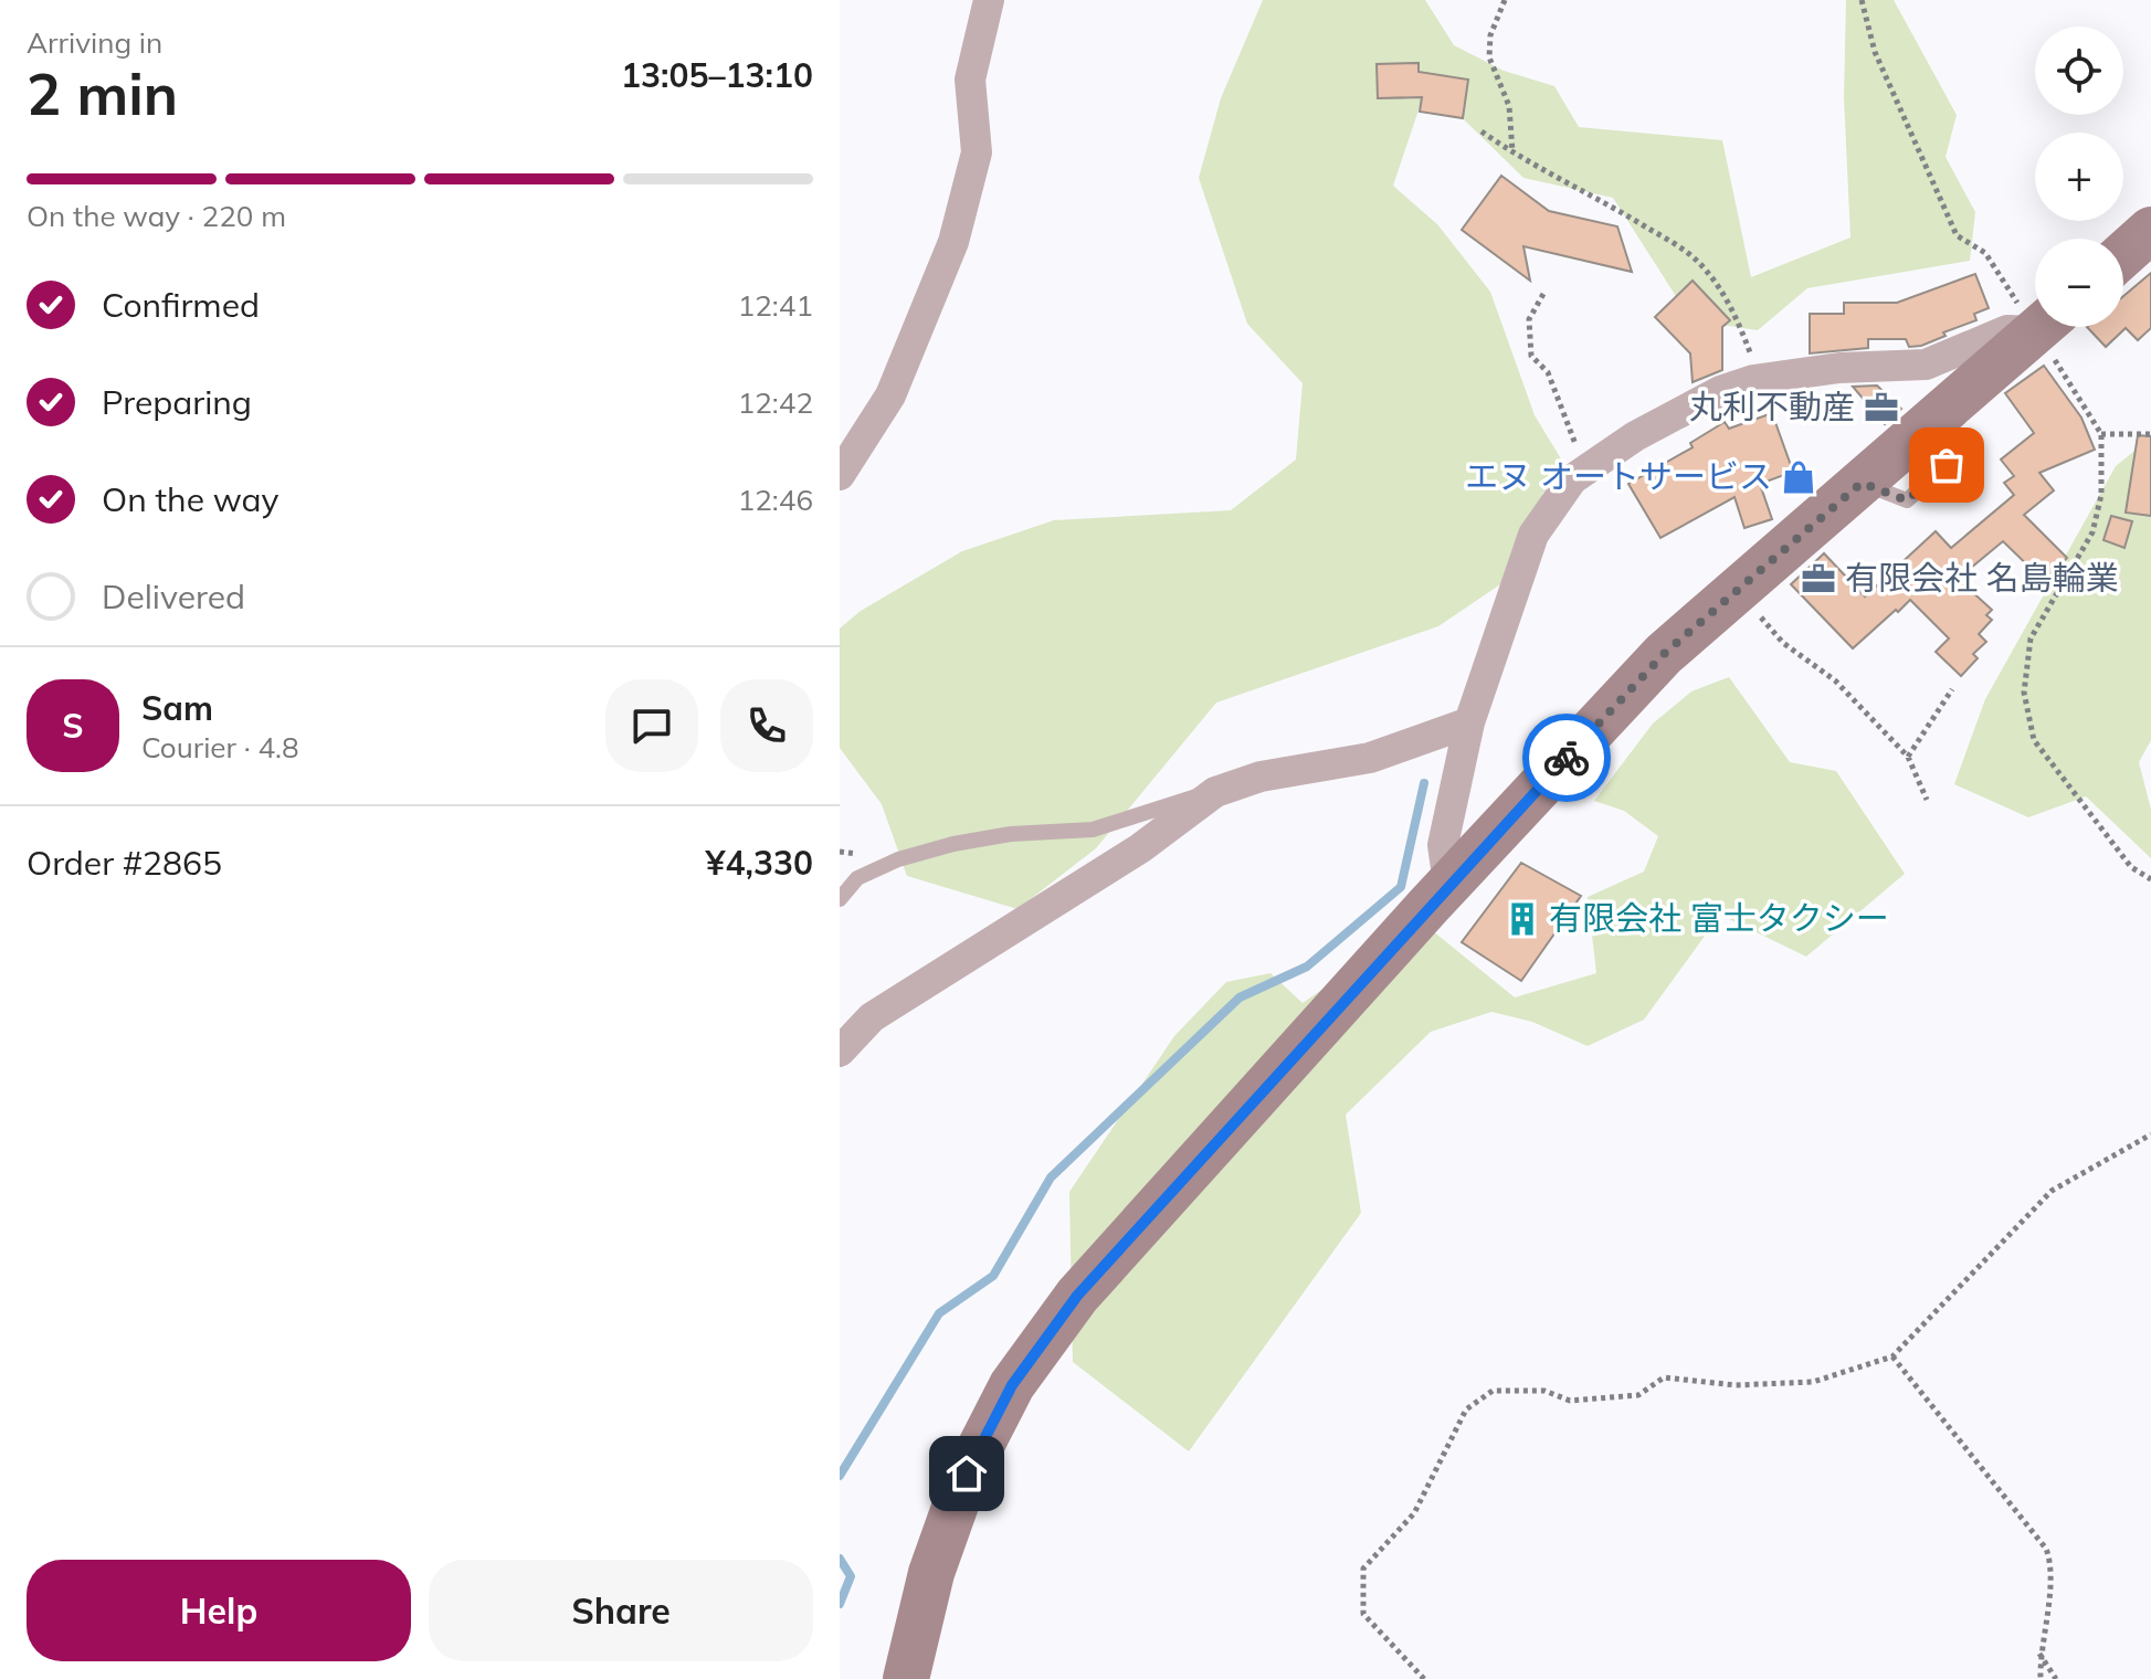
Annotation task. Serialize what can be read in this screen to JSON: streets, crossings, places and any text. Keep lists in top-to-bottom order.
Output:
{
  "places": {
    "office": ["丸利不動産", "有限会社 名島輪業"],
    "shop": ["エヌ オートサービス"],
    "building": ["有限会社 富士タクシー"]
  },
  "page": {
    "heading": ["2 min", "Arriving in", "13:05–13:10"],
    "panel": [
      "Sam",
      "Courier · 4.8",
      "Order #2865",
      "¥4,330"
    ],
    "map_buttons": ["+", "−"],
    "bar": "On the way · 220 m",
    "list": [
      ["Confirmed", "12:41"],
      ["Preparing", "12:42"],
      ["On the way", "12:46"],
      "Delivered"
    ],
    "round": "S",
    "buttons": ["Help", "Share"]
  }
}
